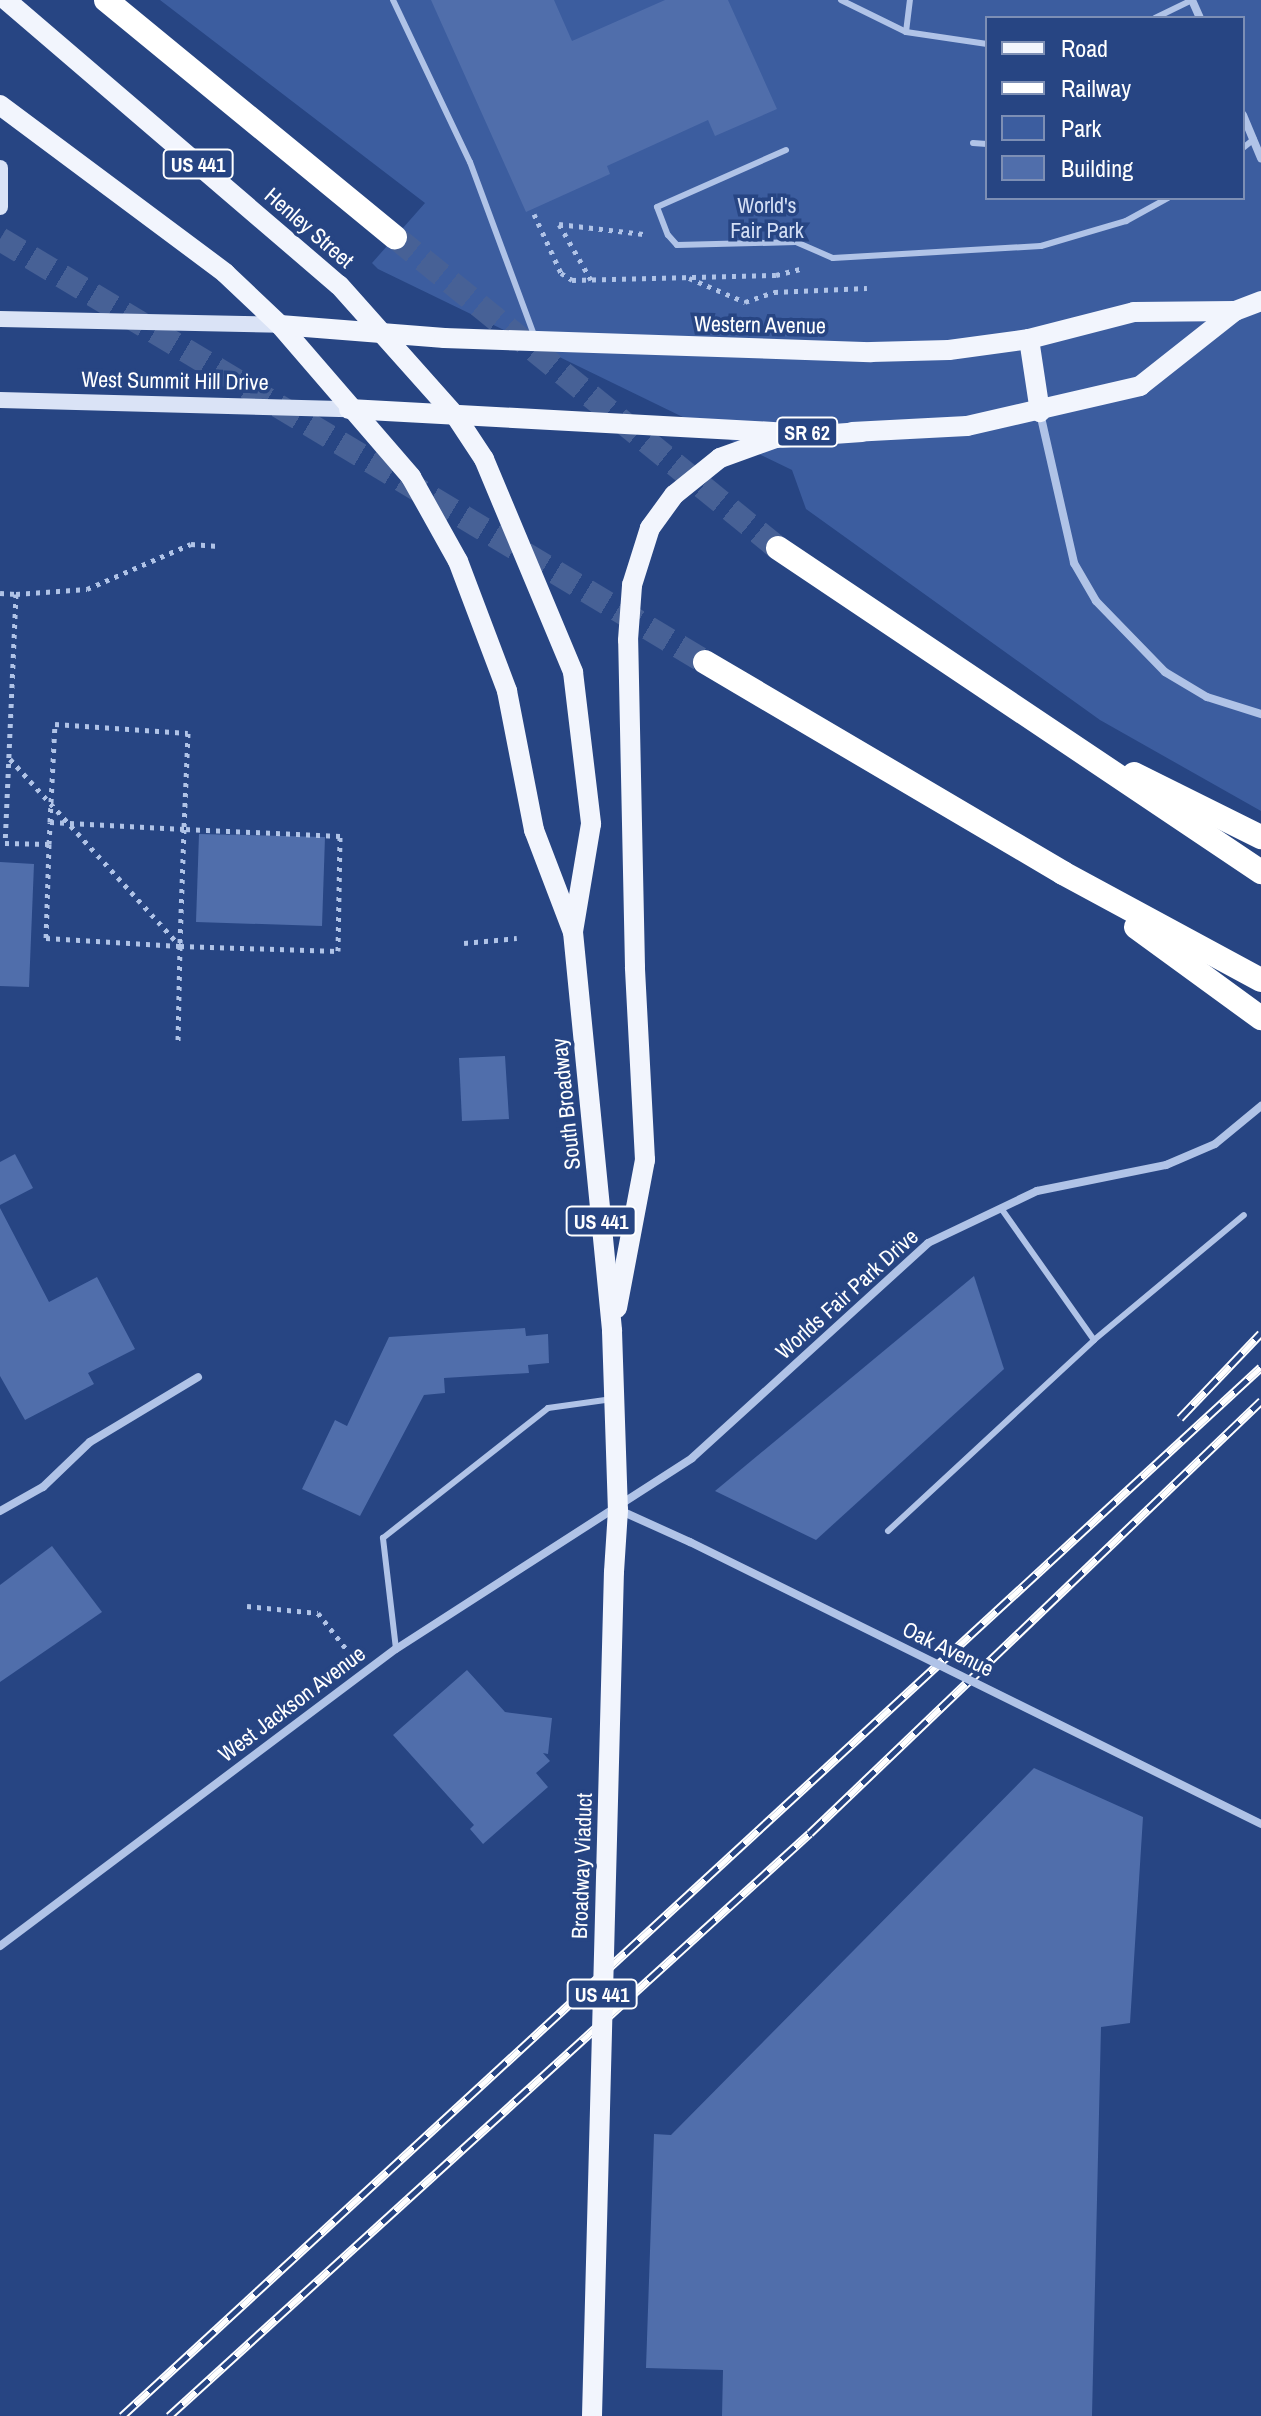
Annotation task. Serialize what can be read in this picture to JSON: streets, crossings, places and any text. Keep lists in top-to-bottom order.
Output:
{
  "streets": {
    "main road": [
      "US 441",
      "Henley Street",
      "Western Avenue",
      "West Summit Hill Drive",
      "SR 62",
      "South Broadway",
      "Broadway Viaduct"
    ],
    "street": ["Worlds Fair Park Drive", "Oak Avenue", "West Jackson Avenue"]
  },
  "crossings": [
    ["US 441", "Western Avenue"],
    ["US 441", "West Summit Hill Drive"],
    ["US 441", "South Broadway"],
    ["Henley Street", "Western Avenue"],
    ["Henley Street", "South Broadway"],
    ["Western Avenue", "West Summit Hill Drive"],
    ["Western Avenue", "South Broadway"],
    ["West Summit Hill Drive", "South Broadway"],
    ["South Broadway", "Worlds Fair Park Drive"],
    ["South Broadway", "Oak Avenue"],
    ["South Broadway", "West Jackson Avenue"],
    ["South Broadway", "Broadway Viaduct"],
    ["Worlds Fair Park Drive", "Oak Avenue"],
    ["Worlds Fair Park Drive", "West Jackson Avenue"],
    ["Worlds Fair Park Drive", "Broadway Viaduct"],
    ["Oak Avenue", "West Jackson Avenue"],
    ["Oak Avenue", "Broadway Viaduct"],
    ["West Jackson Avenue", "Broadway Viaduct"]
  ],
  "parks": ["World's Fair Park"],
  "legend": [
    "Road",
    "Railway",
    "Park",
    "Building"
  ]
}
